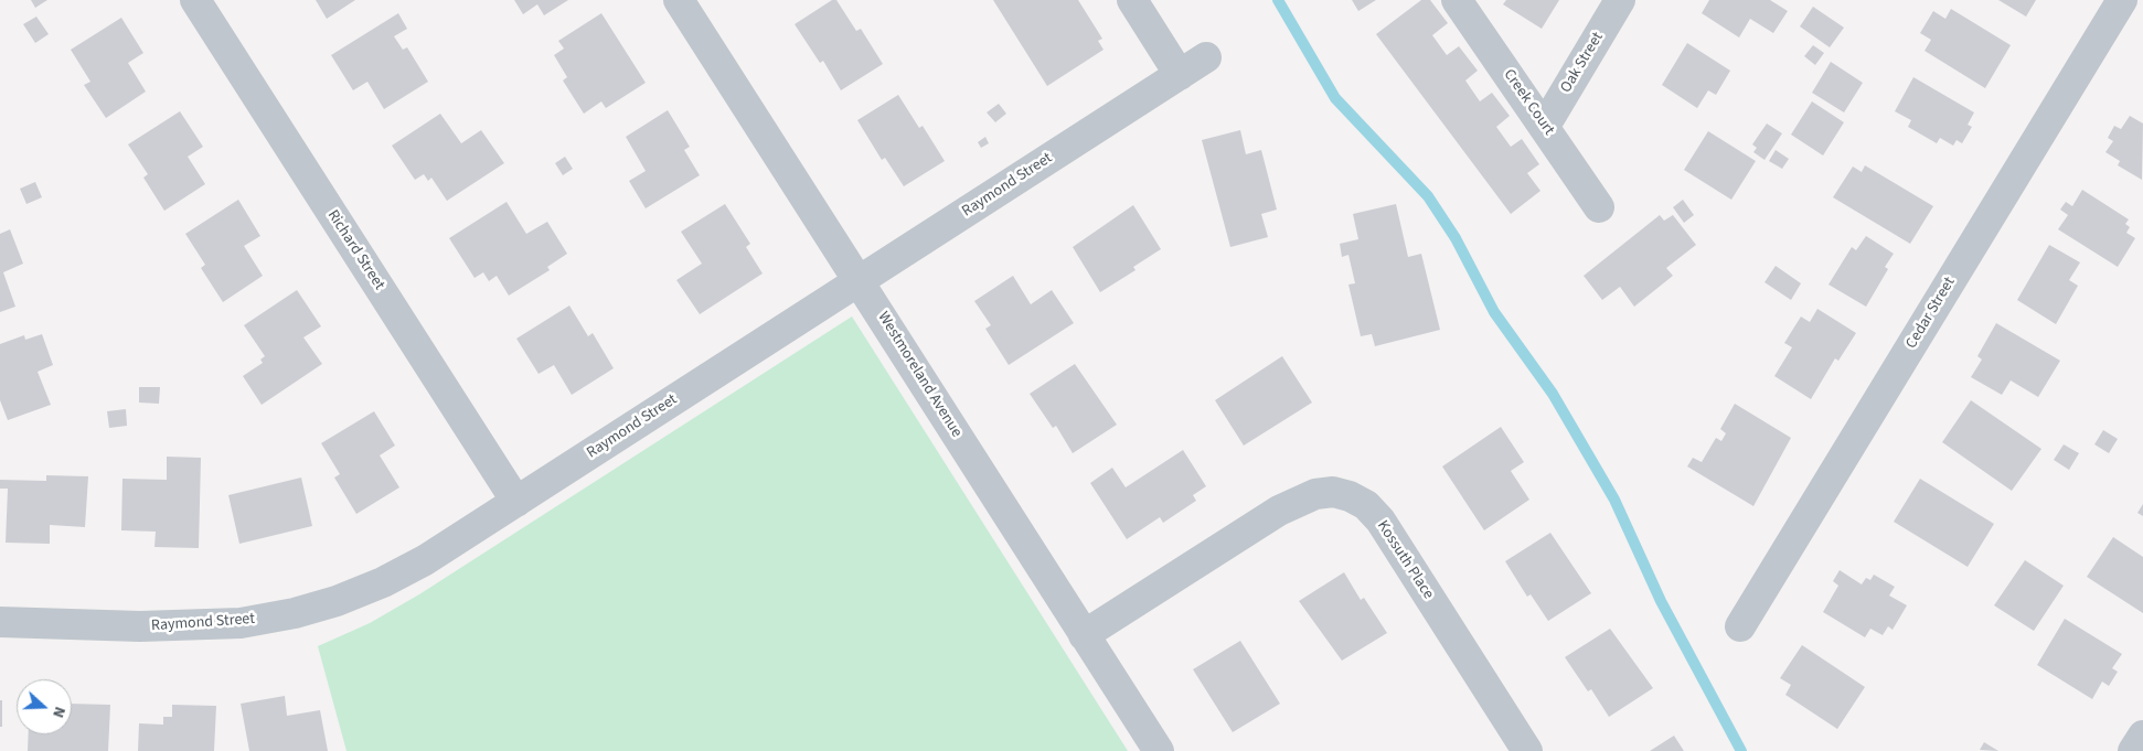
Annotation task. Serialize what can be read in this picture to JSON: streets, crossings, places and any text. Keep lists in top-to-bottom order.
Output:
{
  "streets": {
    "street": [
      "Oak Street",
      "Creek Court",
      "Raymond Street",
      "Richard Street",
      "Cedar Street",
      "Westmoreland Avenue",
      "Kossuth Place"
    ]
  },
  "crossings": [
    ["Oak Street", "Creek Court"],
    ["Raymond Street", "Richard Street"],
    ["Raymond Street", "Westmoreland Avenue"],
    ["Westmoreland Avenue", "Kossuth Place"]
  ],
  "north": "right"
}
